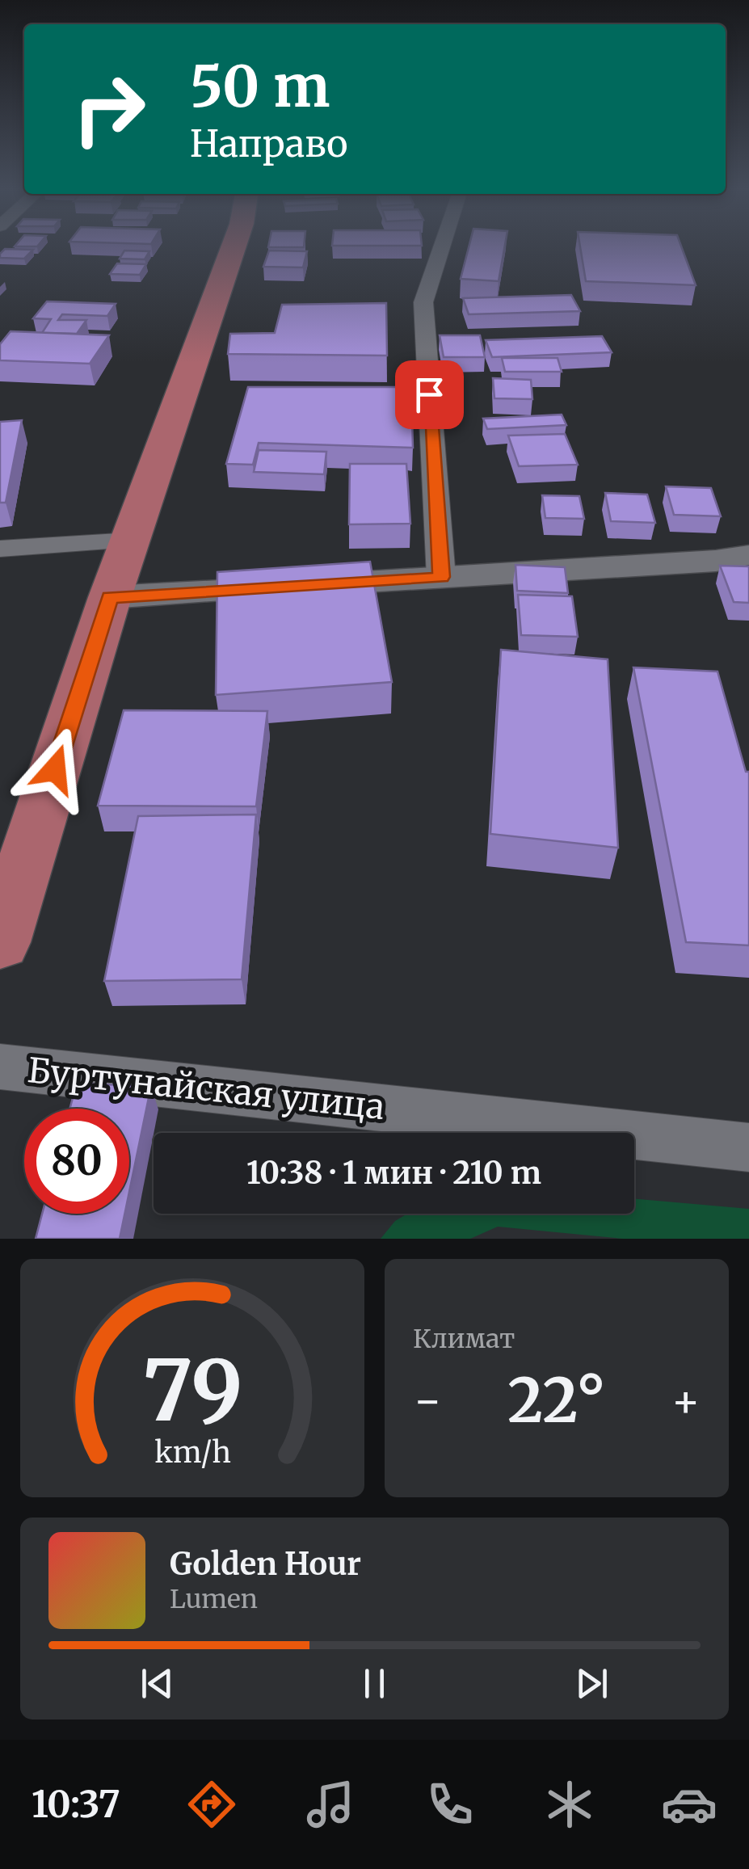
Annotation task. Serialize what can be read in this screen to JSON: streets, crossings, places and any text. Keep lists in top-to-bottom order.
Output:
{
  "streets": {
    "street": ["Буртунайская улица"]
  },
  "page": {
    "turn": ["50 m", "Направо"],
    "limit": "80",
    "trip": "10:38 · 1 мин · 210 m",
    "tile": "Климат",
    "heat": ["−", "22°", "+"],
    "song": ["Golden Hour", "Lumen"],
    "tabs": "10:37",
    "gauge": ["79", "km/h"]
  }
}
